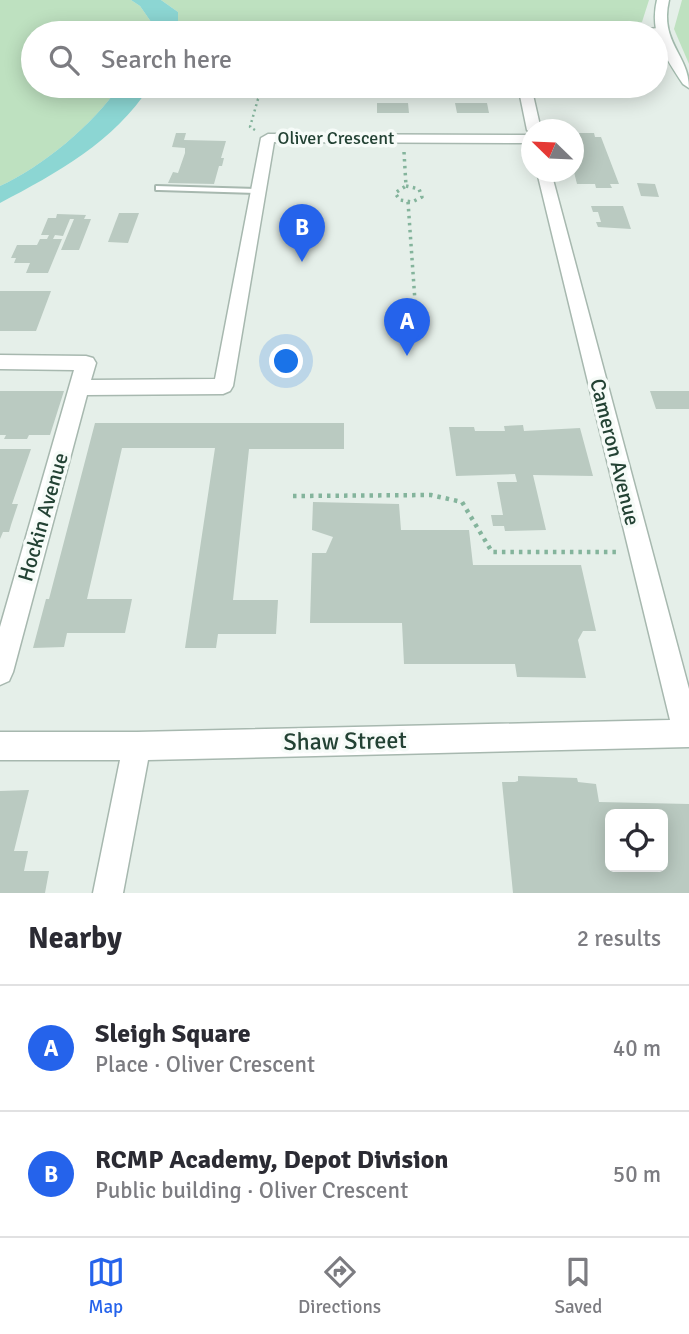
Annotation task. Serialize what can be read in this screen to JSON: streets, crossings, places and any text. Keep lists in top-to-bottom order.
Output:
{
  "streets": {
    "street": [
      "Oliver Crescent",
      "Cameron Avenue",
      "Hockin Avenue",
      "Shaw Street"
    ]
  },
  "crossings": [
    ["Oliver Crescent", "Hockin Avenue"],
    ["Cameron Avenue", "Shaw Street"]
  ],
  "north": "top left",
  "page": {
    "search": "Search here",
    "pins": ["B", "A"],
    "heading": ["Nearby", "2 results"],
    "list": [
      {
        "mark": "A",
        "name": "Sleigh Square",
        "note": "Place · Oliver Crescent",
        "value": "40 m"
      },
      {
        "mark": "B",
        "name": "RCMP Academy, Depot Division",
        "note": "Public building · Oliver Crescent",
        "value": "50 m"
      }
    ],
    "nav": ["Map", "Directions", "Saved"]
  }
}
